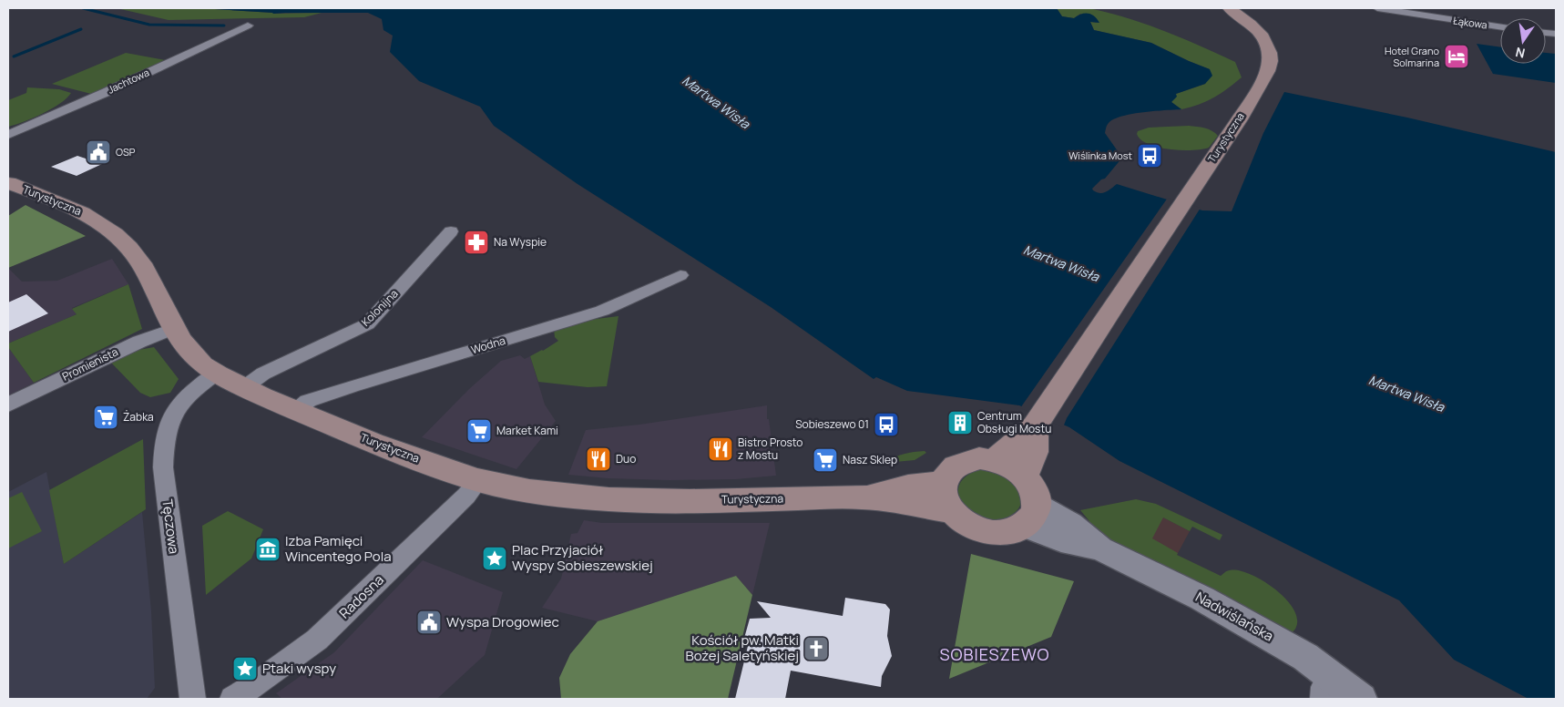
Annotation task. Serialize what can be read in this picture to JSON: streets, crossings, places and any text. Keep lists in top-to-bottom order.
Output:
{
  "streets": {
    "main road": ["Turystyczna"],
    "street": [
      "Łąkowa",
      "Jachtowa",
      "Kolonijna",
      "Wodna",
      "Promienista",
      "Tęczowa",
      "Radosna",
      "Nadwiślańska"
    ]
  },
  "crossings": [
    ["Turystyczna", "Kolonijna"],
    ["Turystyczna", "Wodna"],
    ["Turystyczna", "Promienista"],
    ["Turystyczna", "Tęczowa"],
    ["Turystyczna", "Radosna"],
    ["Turystyczna", "Nadwiślańska"]
  ],
  "districts": ["SOBIESZEWO"],
  "water": ["Martwa Wisła"],
  "places": {
    "hotel": ["Hotel Grano Solmarina"],
    "public building": ["OSP", "Wyspa Drogowiec"],
    "bus stop": ["Wiślinka Most", "Sobieszewo 01"],
    "pharmacy": ["Na Wyspie"],
    "supermarket": ["Żabka", "Market Kami", "Nasz Sklep"],
    "building": ["Centrum Obsługi Mostu"],
    "restaurant": ["Bistro Prosto z Mostu", "Duo"],
    "museum": ["Izba Pamięci Wincentego Pola"],
    "place": ["Plac Przyjaciół Wyspy Sobieszewskiej", "Ptaki wyspy"],
    "church": ["Kościół pw. Matki Bożej Saletyńskiej"]
  },
  "north": "bottom"
}
